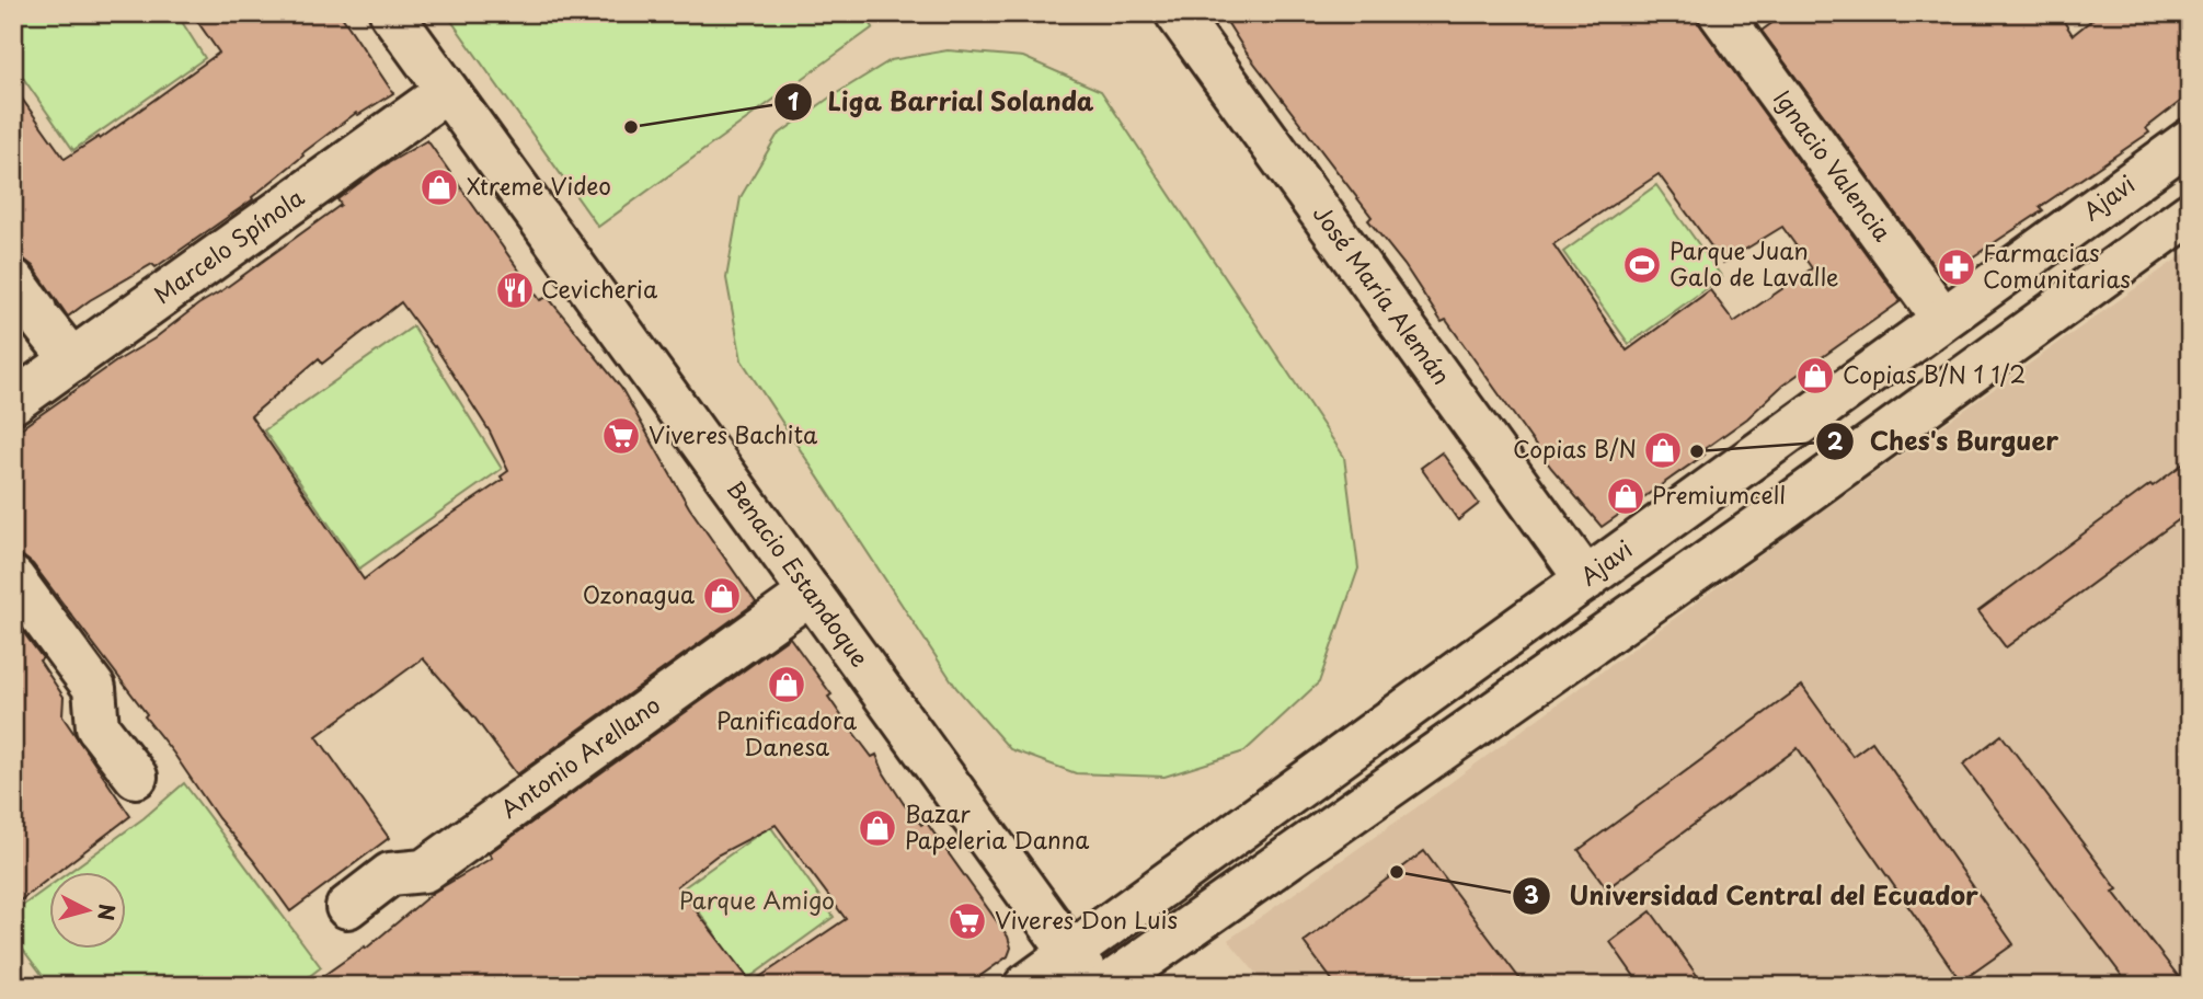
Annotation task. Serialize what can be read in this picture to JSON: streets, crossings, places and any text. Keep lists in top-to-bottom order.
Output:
{
  "streets": {
    "street": [
      "Ignacio Valencia",
      "Ajavi",
      "Marcelo Spínola",
      "José María Alemán",
      "Benacio Estandoque",
      "Antonio Arellano"
    ]
  },
  "crossings": [
    ["Ignacio Valencia", "Ajavi"],
    ["Ajavi", "José María Alemán"],
    ["Ajavi", "Benacio Estandoque"],
    ["Marcelo Spínola", "Benacio Estandoque"],
    ["Benacio Estandoque", "Antonio Arellano"]
  ],
  "parks": ["Parque Amigo"],
  "places": {
    "other": ["Liga Barrial Solanda", "Ches's Burguer", "Universidad Central del Ecuador"],
    "shop": [
      "Xtreme Video",
      "Copias B/N 1 1/2",
      "Copias B/N",
      "Premiumcell",
      "Ozonagua",
      "Panificadora Danesa",
      "Bazar Papeleria Danna"
    ],
    "sports": ["Parque Juan Galo de Lavalle"],
    "pharmacy": ["Farmacias Comunitarias"],
    "restaurant": ["Cevicheria"],
    "supermarket": ["Viveres Bachita", "Viveres Don Luis"]
  },
  "north": "right"
}
